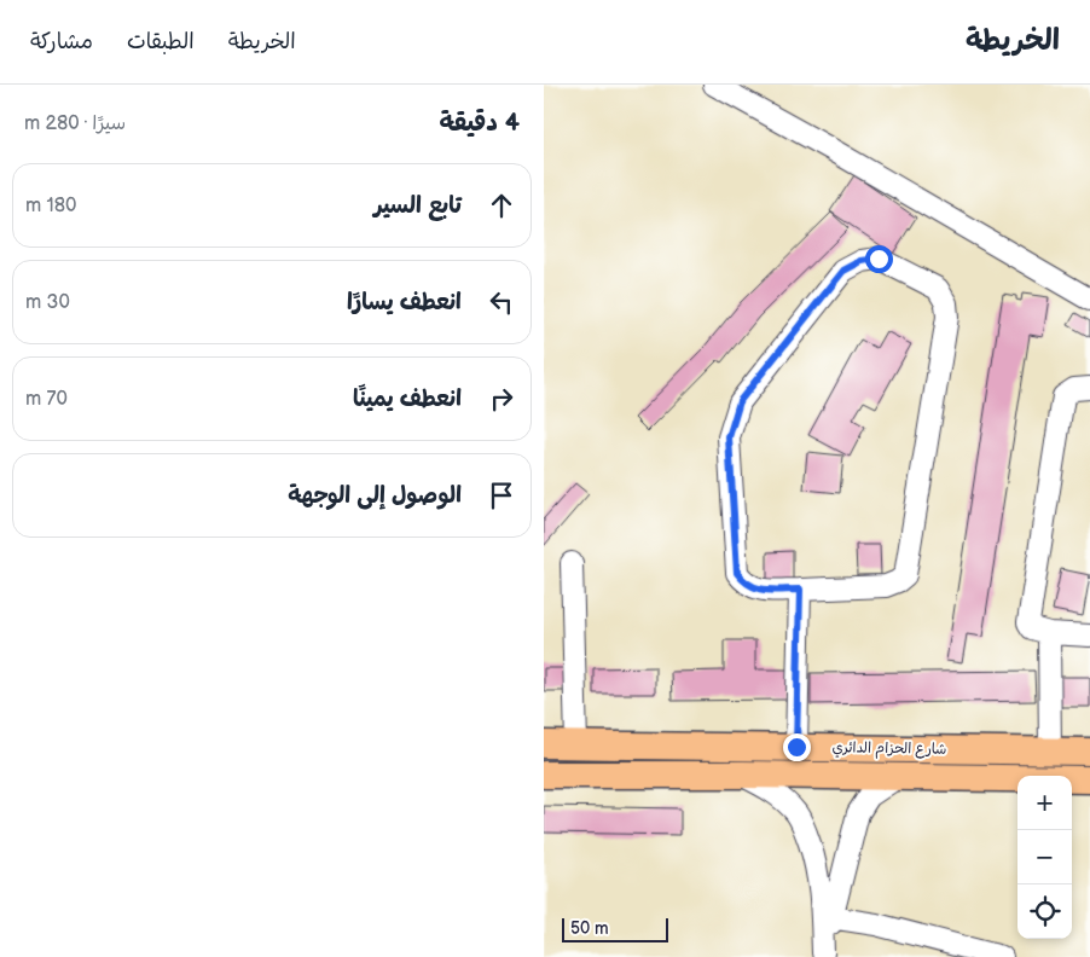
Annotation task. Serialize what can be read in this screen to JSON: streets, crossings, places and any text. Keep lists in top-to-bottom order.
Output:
{
  "streets": {
    "main road": ["شارع الحزام الدائري"]
  },
  "scale_bar": "50 m",
  "page": {
    "header": "الخريطة",
    "nav": ["الخريطة", "الطبقات", "مشاركة"],
    "heading": ["4 دقيقة", "سيرًا · 280 m"],
    "list": [
      ["تابع السير", "180 m"],
      ["انعطف يسارًا", "30 m"],
      ["انعطف يمينًا", "70 m"],
      "الوصول إلى الوجهة"
    ],
    "map_buttons": ["+", "−"],
    "scale": "50 m"
  }
}
